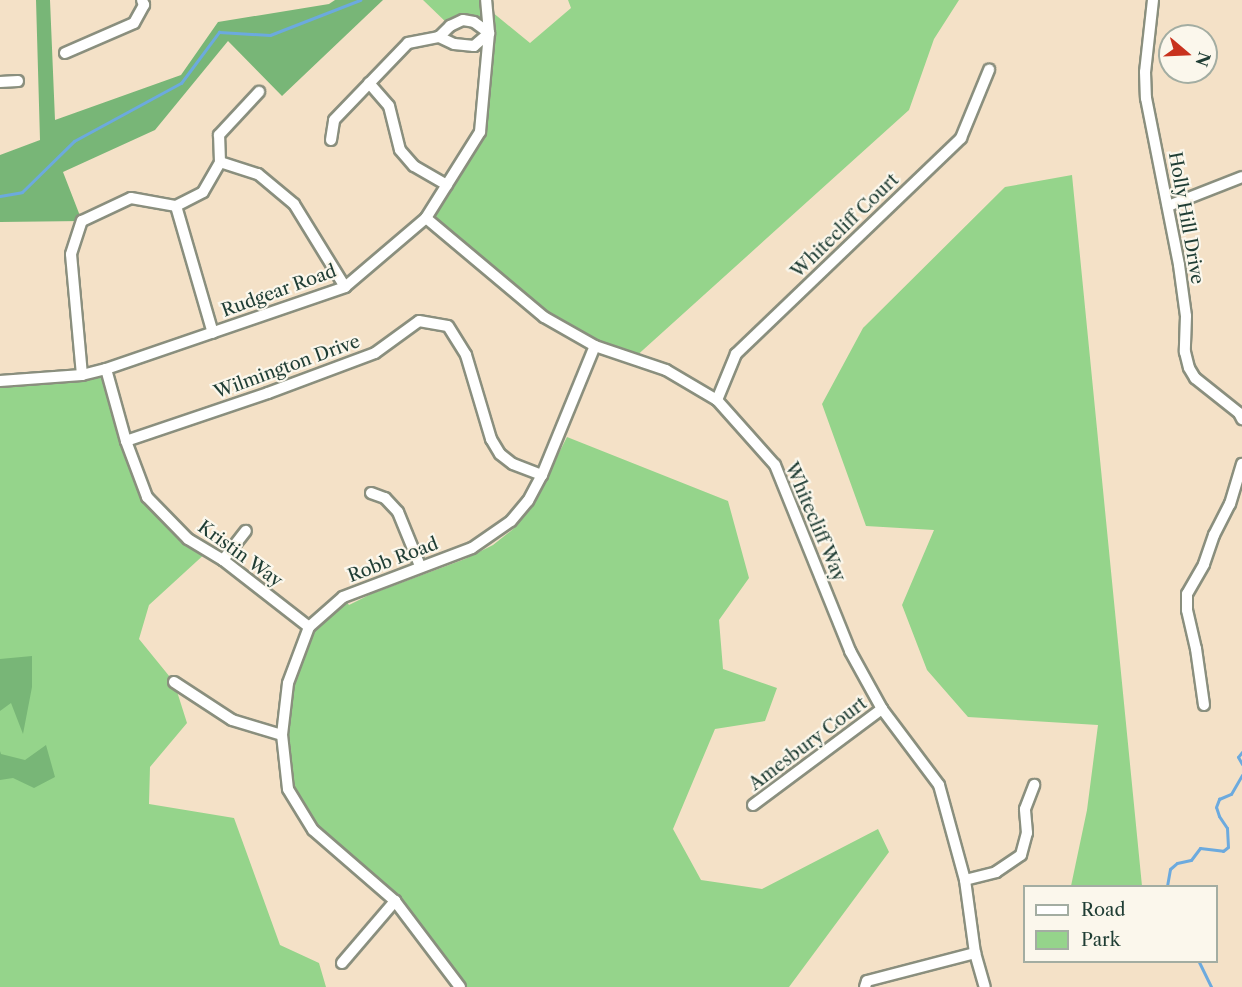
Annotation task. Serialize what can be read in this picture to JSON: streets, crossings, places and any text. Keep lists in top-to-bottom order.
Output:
{
  "streets": {
    "street": [
      "Holly Hill Drive",
      "Whitecliff Court",
      "Rudgear Road",
      "Wilmington Drive",
      "Whitecliff Way",
      "Kristin Way",
      "Robb Road",
      "Amesbury Court"
    ]
  },
  "crossings": [
    ["Whitecliff Court", "Whitecliff Way"],
    ["Rudgear Road", "Whitecliff Way"],
    ["Rudgear Road", "Kristin Way"],
    ["Wilmington Drive", "Kristin Way"],
    ["Wilmington Drive", "Robb Road"],
    ["Whitecliff Way", "Robb Road"],
    ["Whitecliff Way", "Amesbury Court"],
    ["Kristin Way", "Robb Road"]
  ],
  "legend": ["Road", "Park"],
  "north": "right"
}
